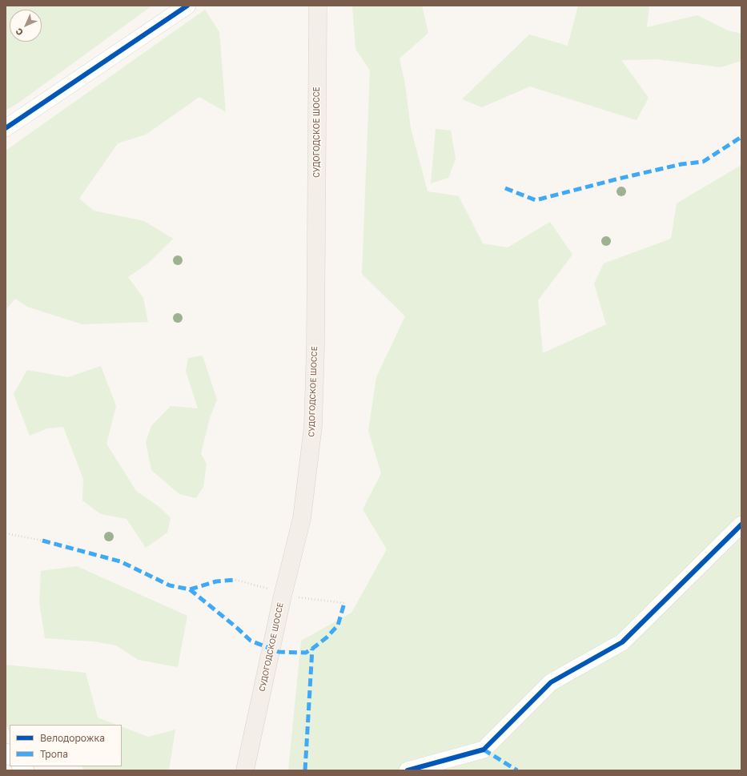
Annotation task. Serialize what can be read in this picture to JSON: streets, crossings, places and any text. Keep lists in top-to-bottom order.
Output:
{
  "streets": {
    "main road": ["СУДОГОДСКОЕ ШОССЕ"]
  },
  "legend": ["Велодорожка", "Тропа"],
  "north": "bottom left"
}
